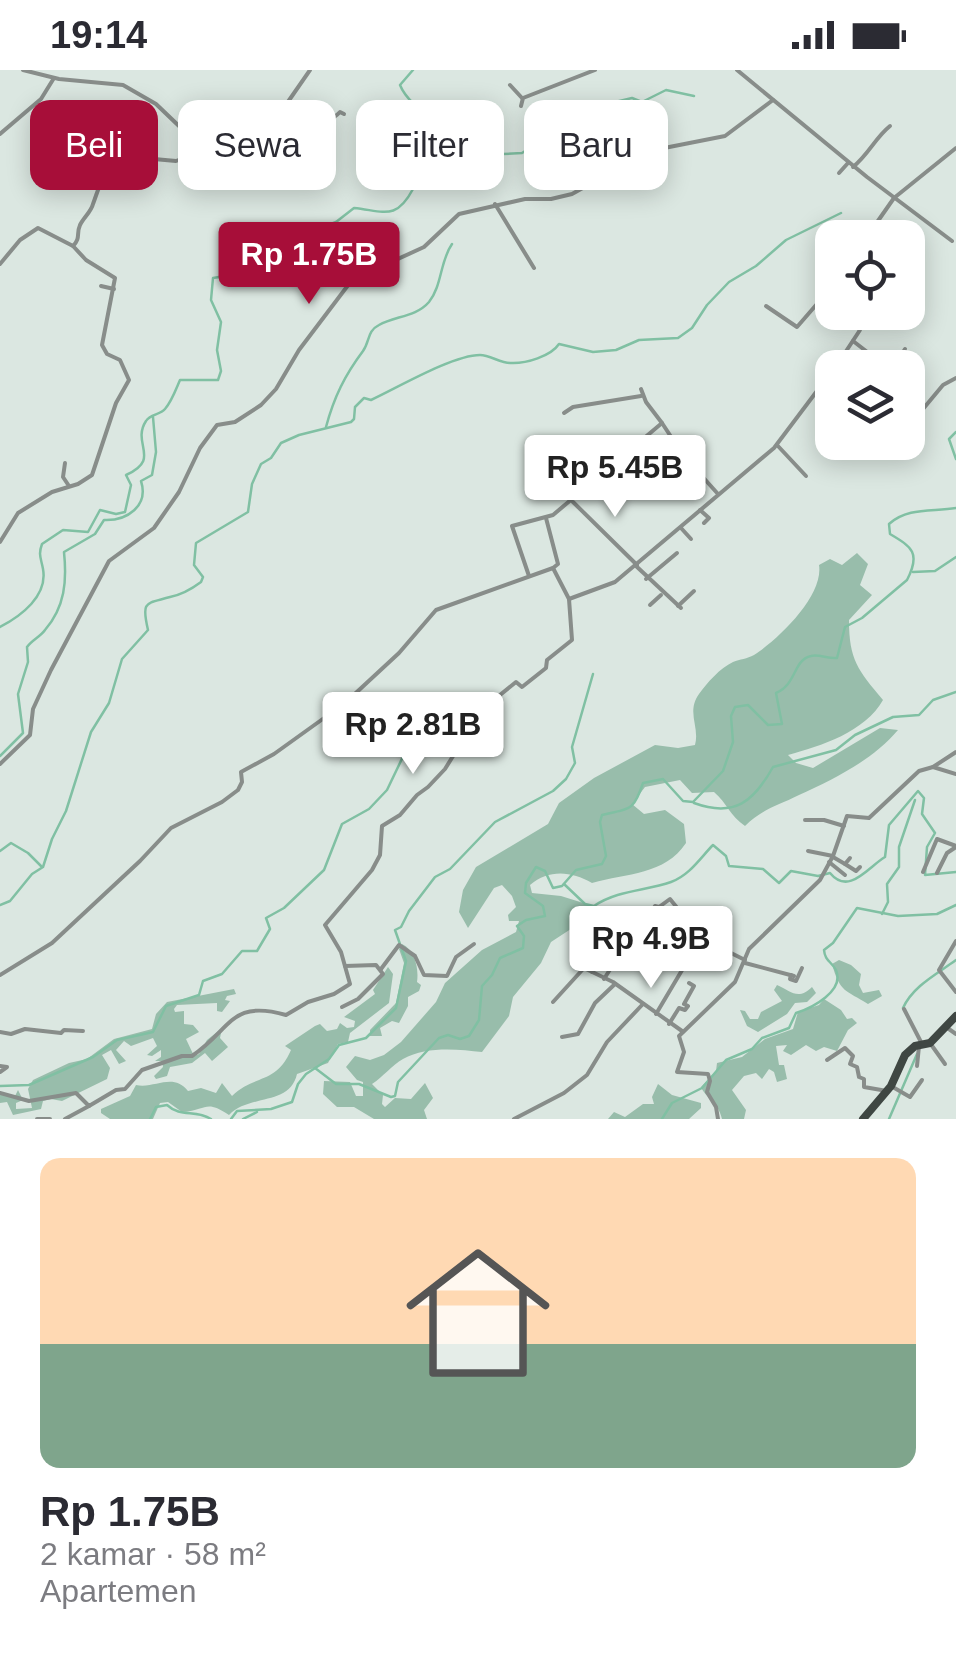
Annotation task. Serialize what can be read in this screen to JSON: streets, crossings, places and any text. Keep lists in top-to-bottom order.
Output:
{
  "page": {
    "status": "19:14",
    "chip": [
      "Beli",
      "Sewa",
      "Filter",
      "Baru"
    ],
    "price": [
      "Rp 1.75B",
      "Rp 5.45B",
      "Rp 2.81B",
      "Rp 4.9B"
    ],
    "list": [
      {
        "name": "Rp 1.75B",
        "note": "2 kamar · 58 m² · Apartemen"
      }
    ]
  }
}
